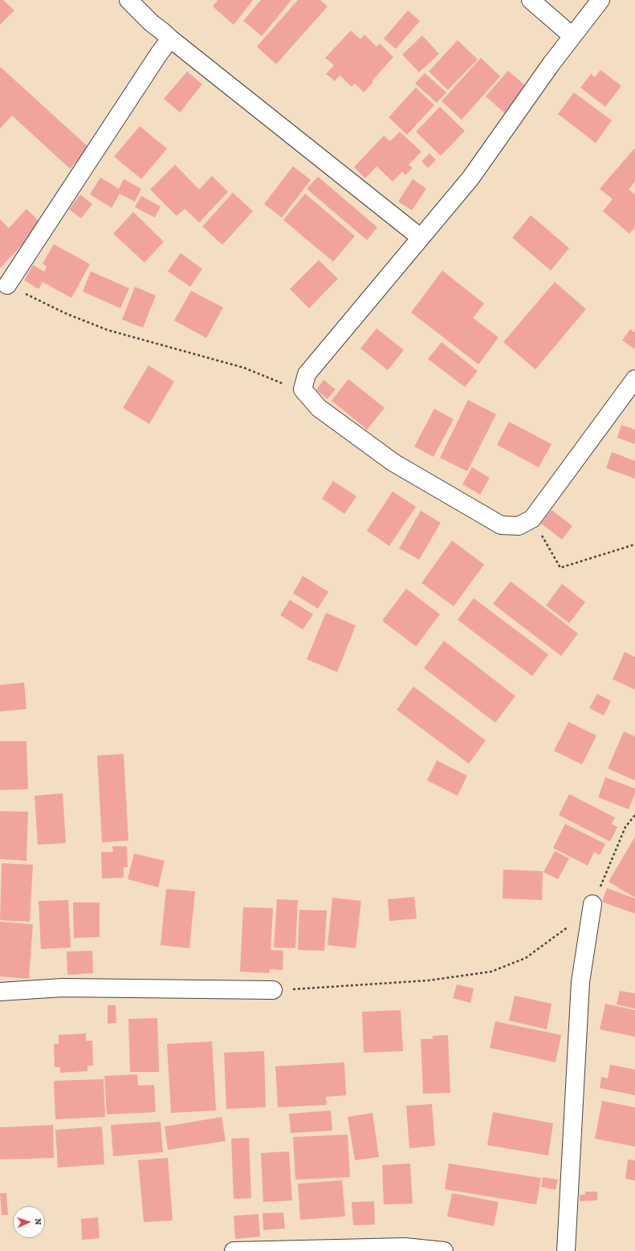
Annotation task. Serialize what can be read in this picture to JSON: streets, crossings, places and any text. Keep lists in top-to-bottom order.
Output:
{
  "north": "right"
}
